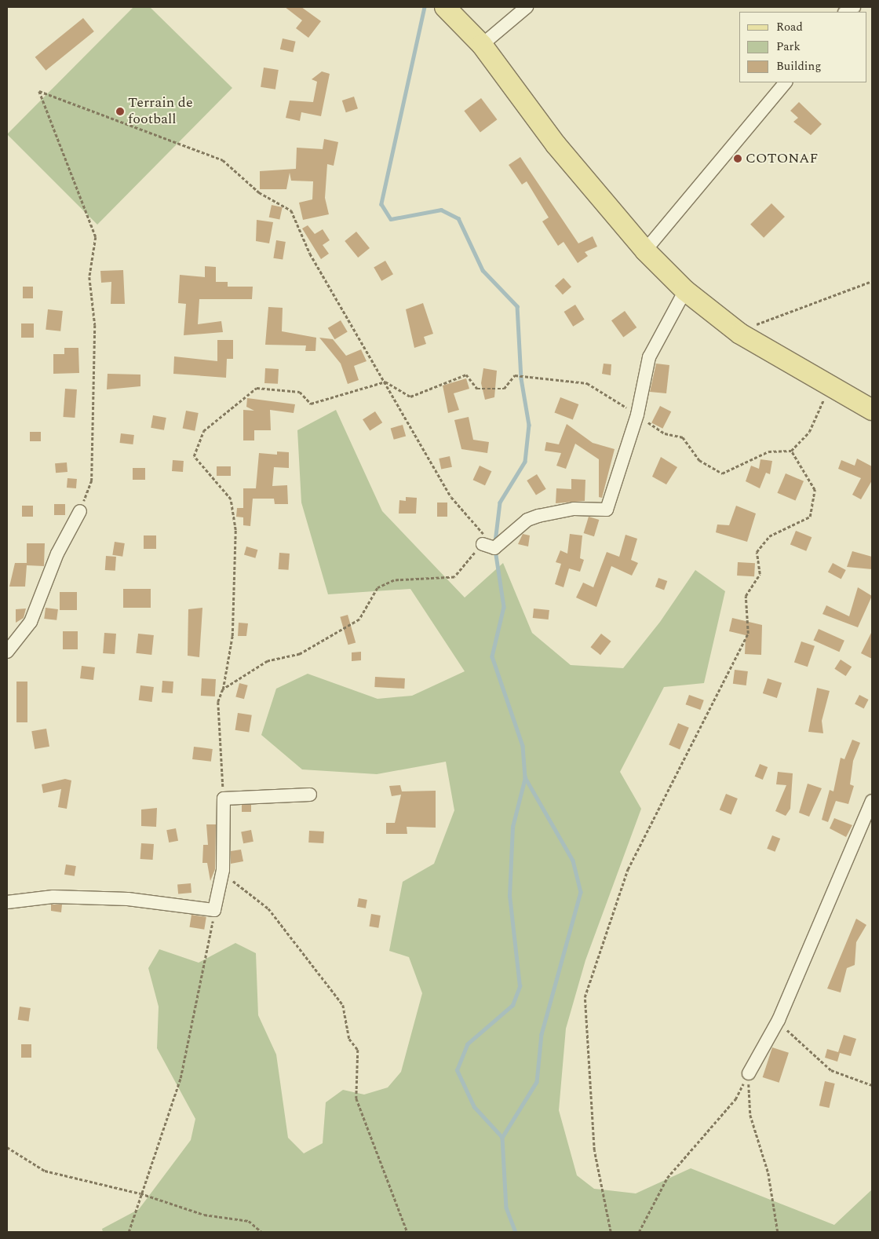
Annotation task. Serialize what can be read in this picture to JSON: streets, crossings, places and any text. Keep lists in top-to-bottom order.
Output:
{
  "places": ["Terrain de football", "COTONAF"],
  "legend": ["Road", "Park", "Building"]
}
